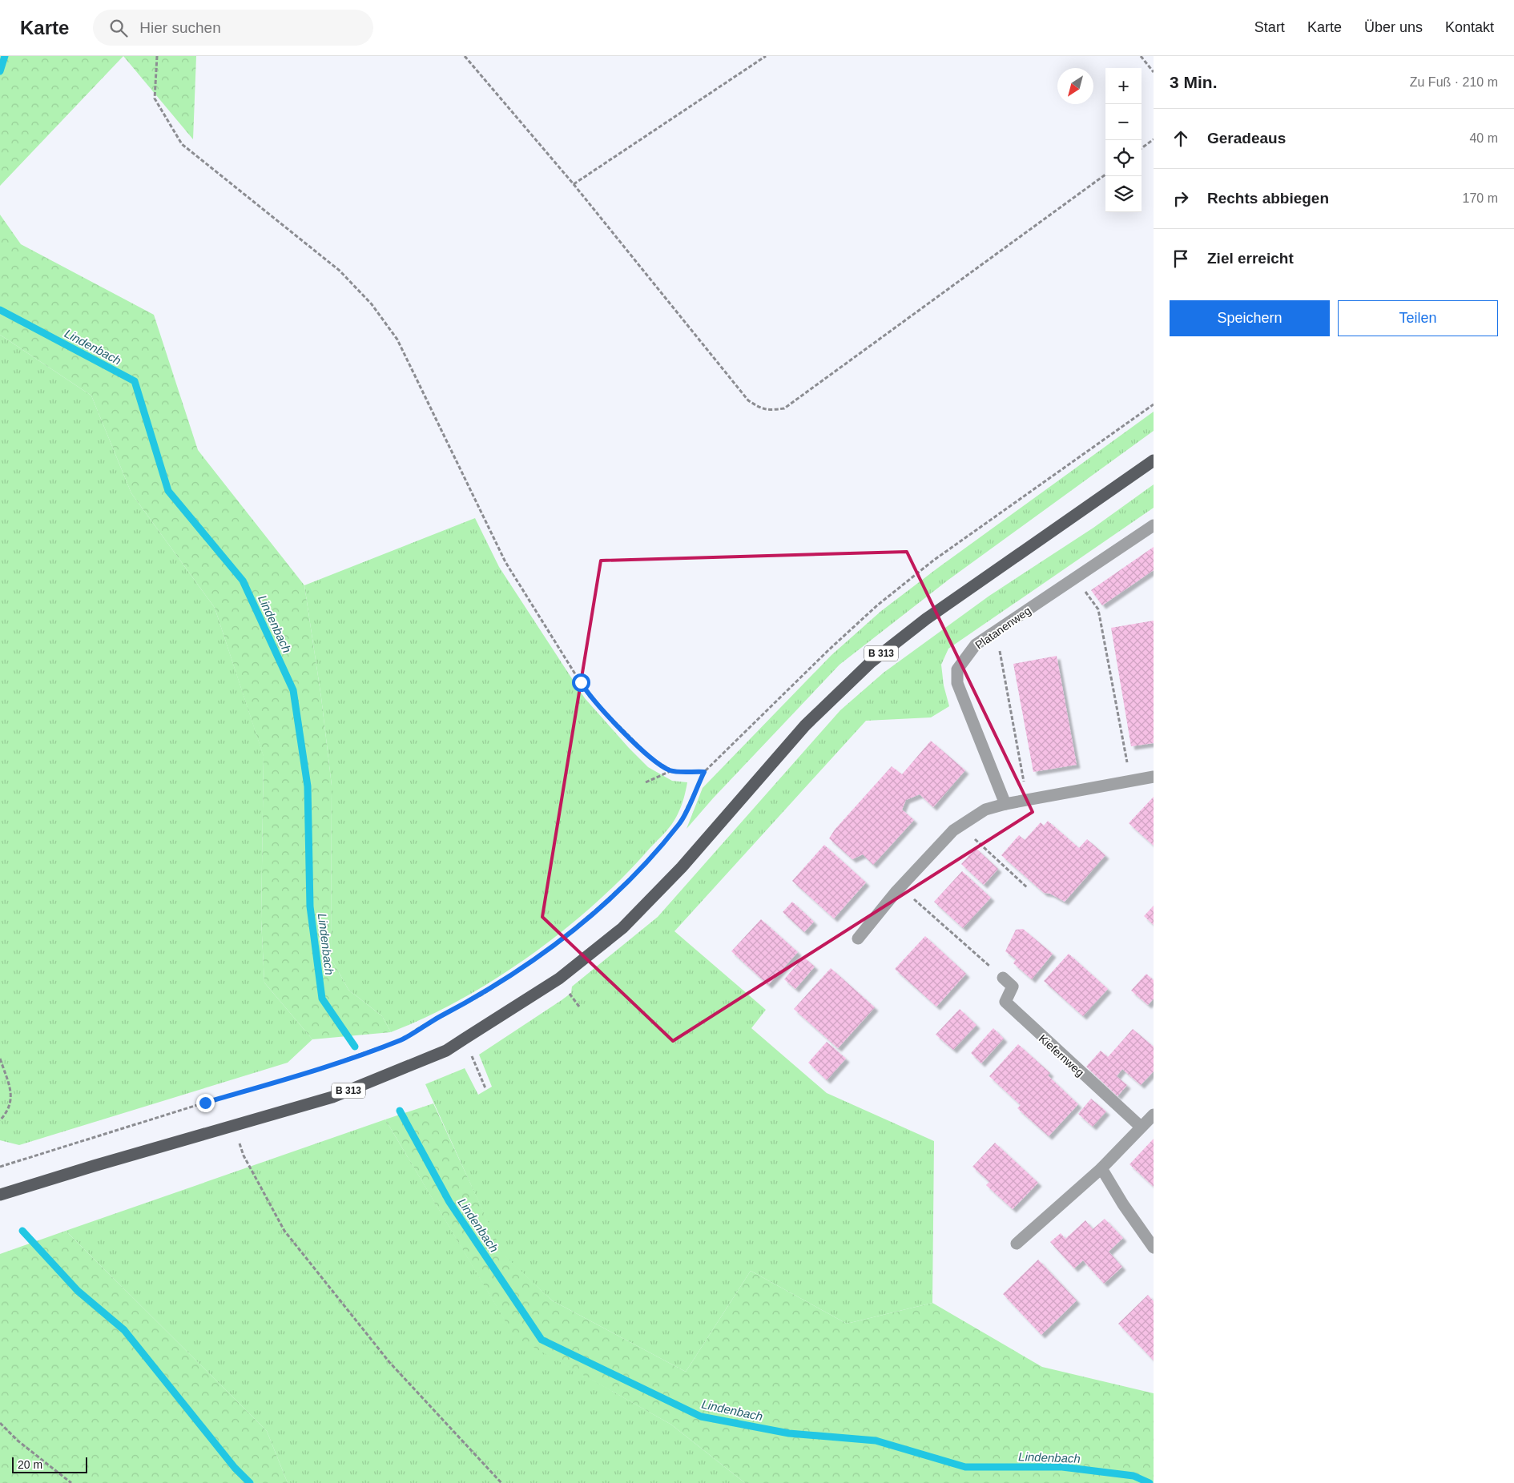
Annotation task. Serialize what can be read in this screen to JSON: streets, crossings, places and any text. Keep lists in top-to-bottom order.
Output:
{
  "streets": {
    "main road": ["B 313"],
    "street": ["Platanenweg", "Kiefernweg"]
  },
  "water": ["Lindenbach"],
  "scale_bar": "20 m",
  "north": "bottom left",
  "page": {
    "header": "Karte",
    "search": "Hier suchen",
    "nav": [
      "Start",
      "Karte",
      "Über uns",
      "Kontakt"
    ],
    "heading": ["3 Min.", "Zu Fuß · 210 m"],
    "map_buttons": ["+", "−"],
    "list": [
      ["Geradeaus", "40 m"],
      ["Rechts abbiegen", "170 m"],
      "Ziel erreicht"
    ],
    "buttons": ["Speichern", "Teilen"],
    "scale": "20 m"
  }
}
